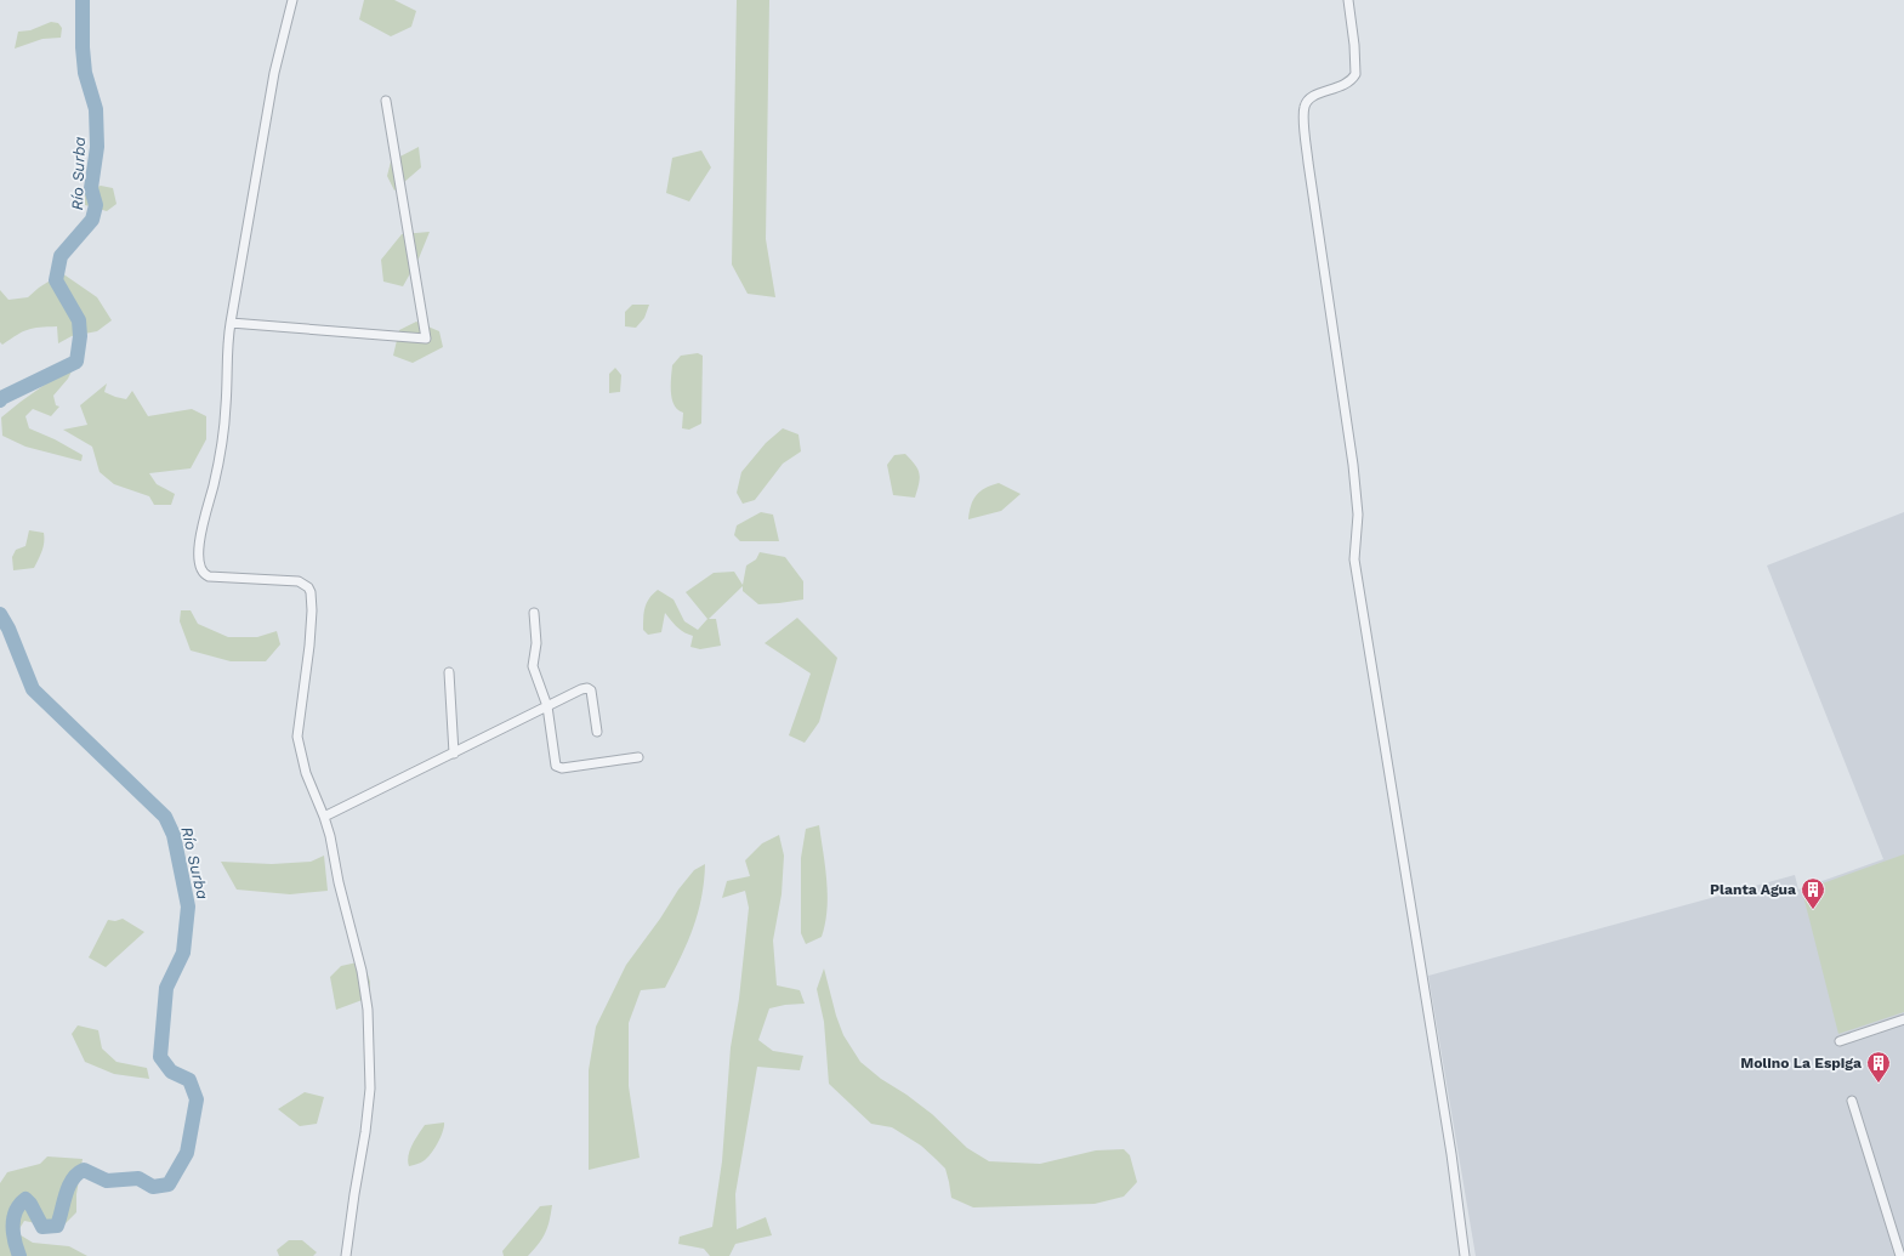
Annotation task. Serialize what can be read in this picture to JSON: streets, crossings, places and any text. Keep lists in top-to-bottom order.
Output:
{
  "water": ["Río Surba"],
  "places": {
    "building": ["Planta Agua", "Molino La Espiga"]
  }
}
